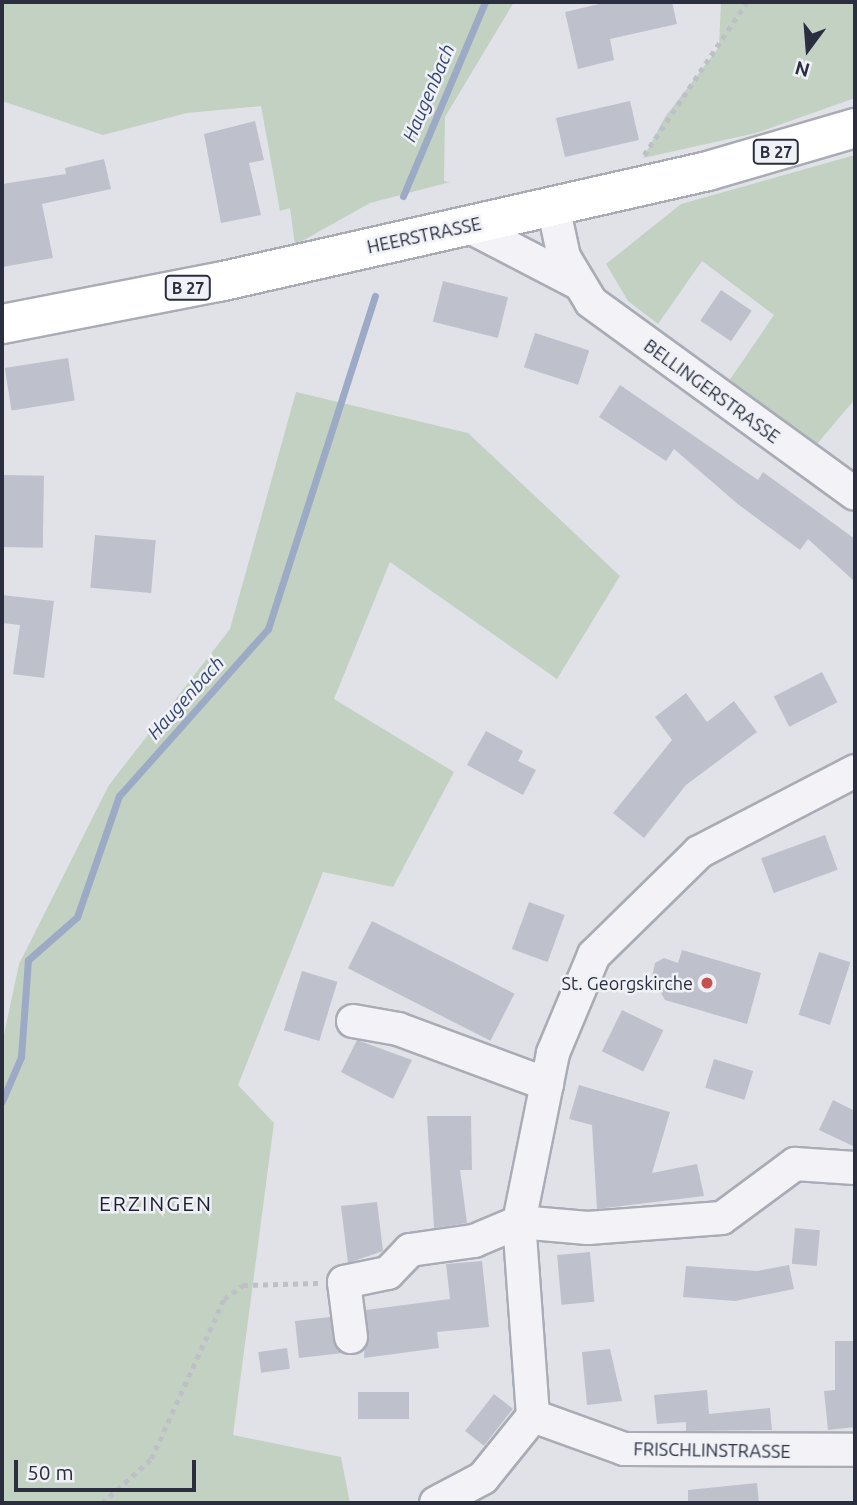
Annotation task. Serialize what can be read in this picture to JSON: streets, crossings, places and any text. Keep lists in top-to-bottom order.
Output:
{
  "streets": {
    "main road": ["B 27", "HEERSTRASSE"],
    "street": ["BELLINGERSTRASSE", "FRISCHLINSTRASSE"]
  },
  "crossings": [
    ["HEERSTRASSE", "BELLINGERSTRASSE"]
  ],
  "districts": ["ERZINGEN"],
  "water": ["Haugenbach"],
  "places": ["St. Georgskirche"],
  "scale_bar": "50 m",
  "north": "bottom"
}
